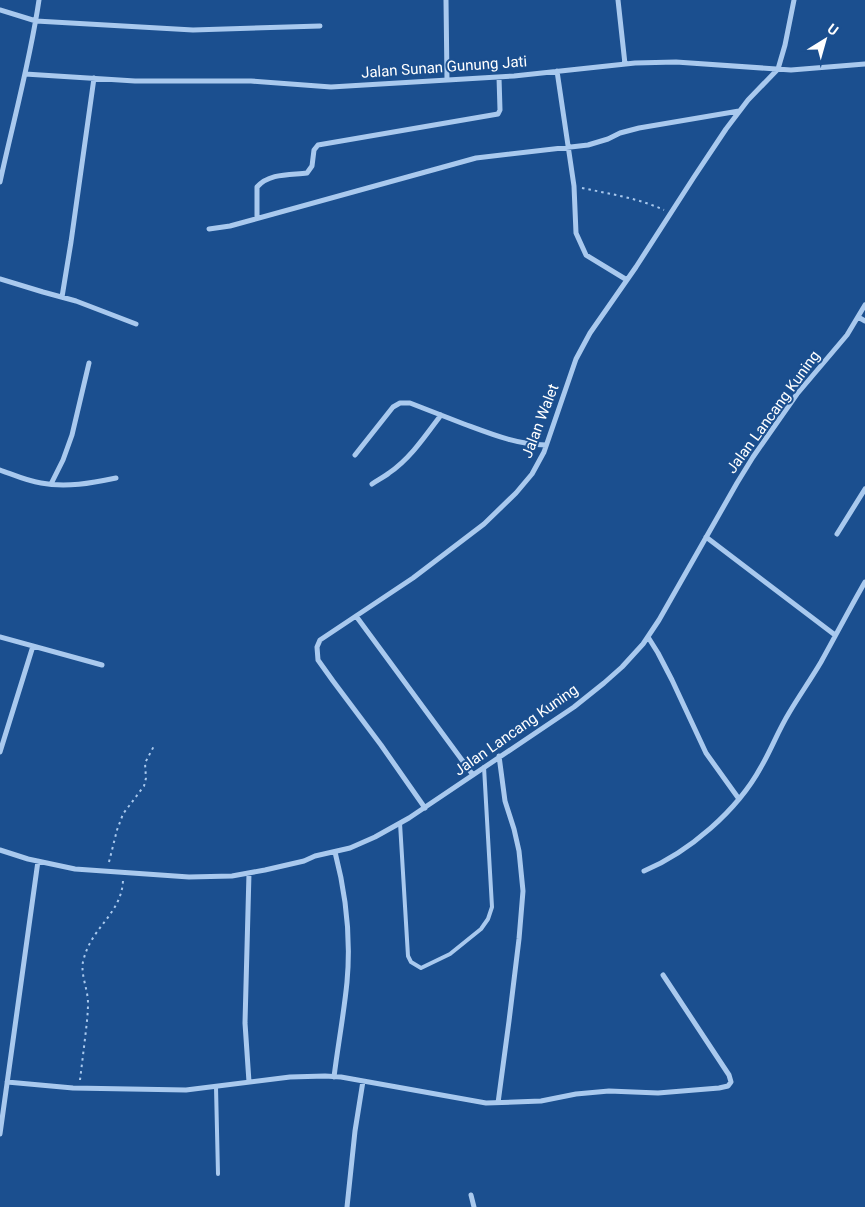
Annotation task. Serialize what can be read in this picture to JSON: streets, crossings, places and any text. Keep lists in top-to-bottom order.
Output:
{
  "streets": {
    "street": ["Jalan Sunan Gunung Jati", "Jalan Lancang Kuning", "Jalan Walet"]
  },
  "crossings": [
    ["Jalan Sunan Gunung Jati", "Jalan Walet"],
    ["Jalan Lancang Kuning", "Jalan Walet"]
  ],
  "north": "top right"
}
